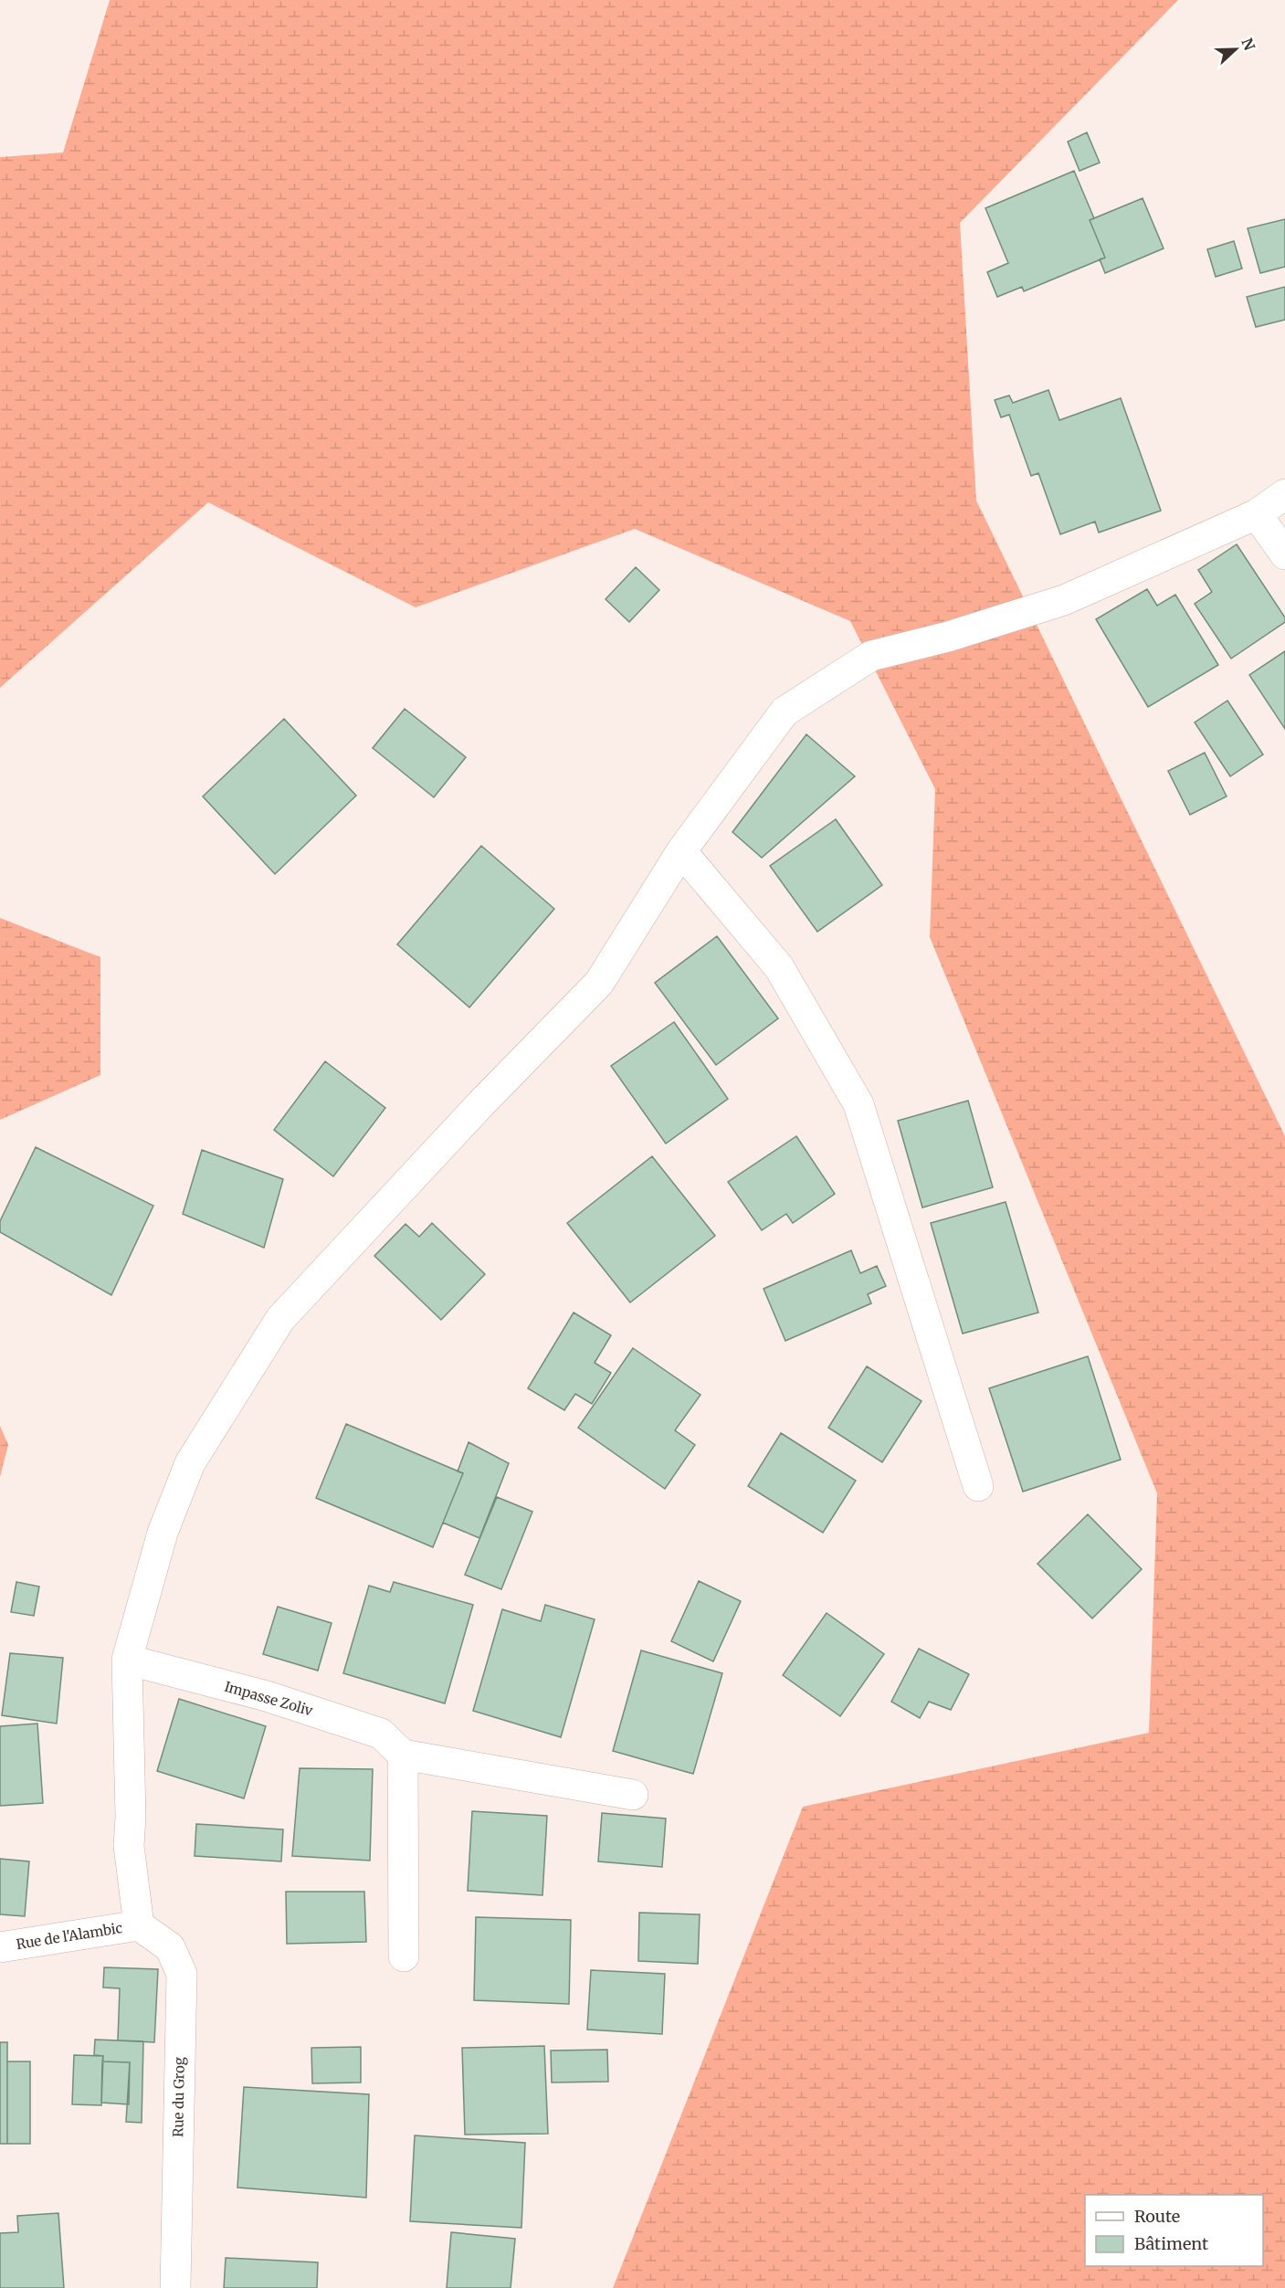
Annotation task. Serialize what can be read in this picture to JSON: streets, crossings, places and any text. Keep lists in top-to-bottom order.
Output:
{
  "streets": {
    "street": ["Impasse Zoliv", "Rue de l'Alambic", "Rue du Grog"]
  },
  "crossings": [
    ["Rue de l'Alambic", "Rue du Grog"]
  ],
  "legend": ["Route", "Bâtiment"],
  "north": "right"
}
